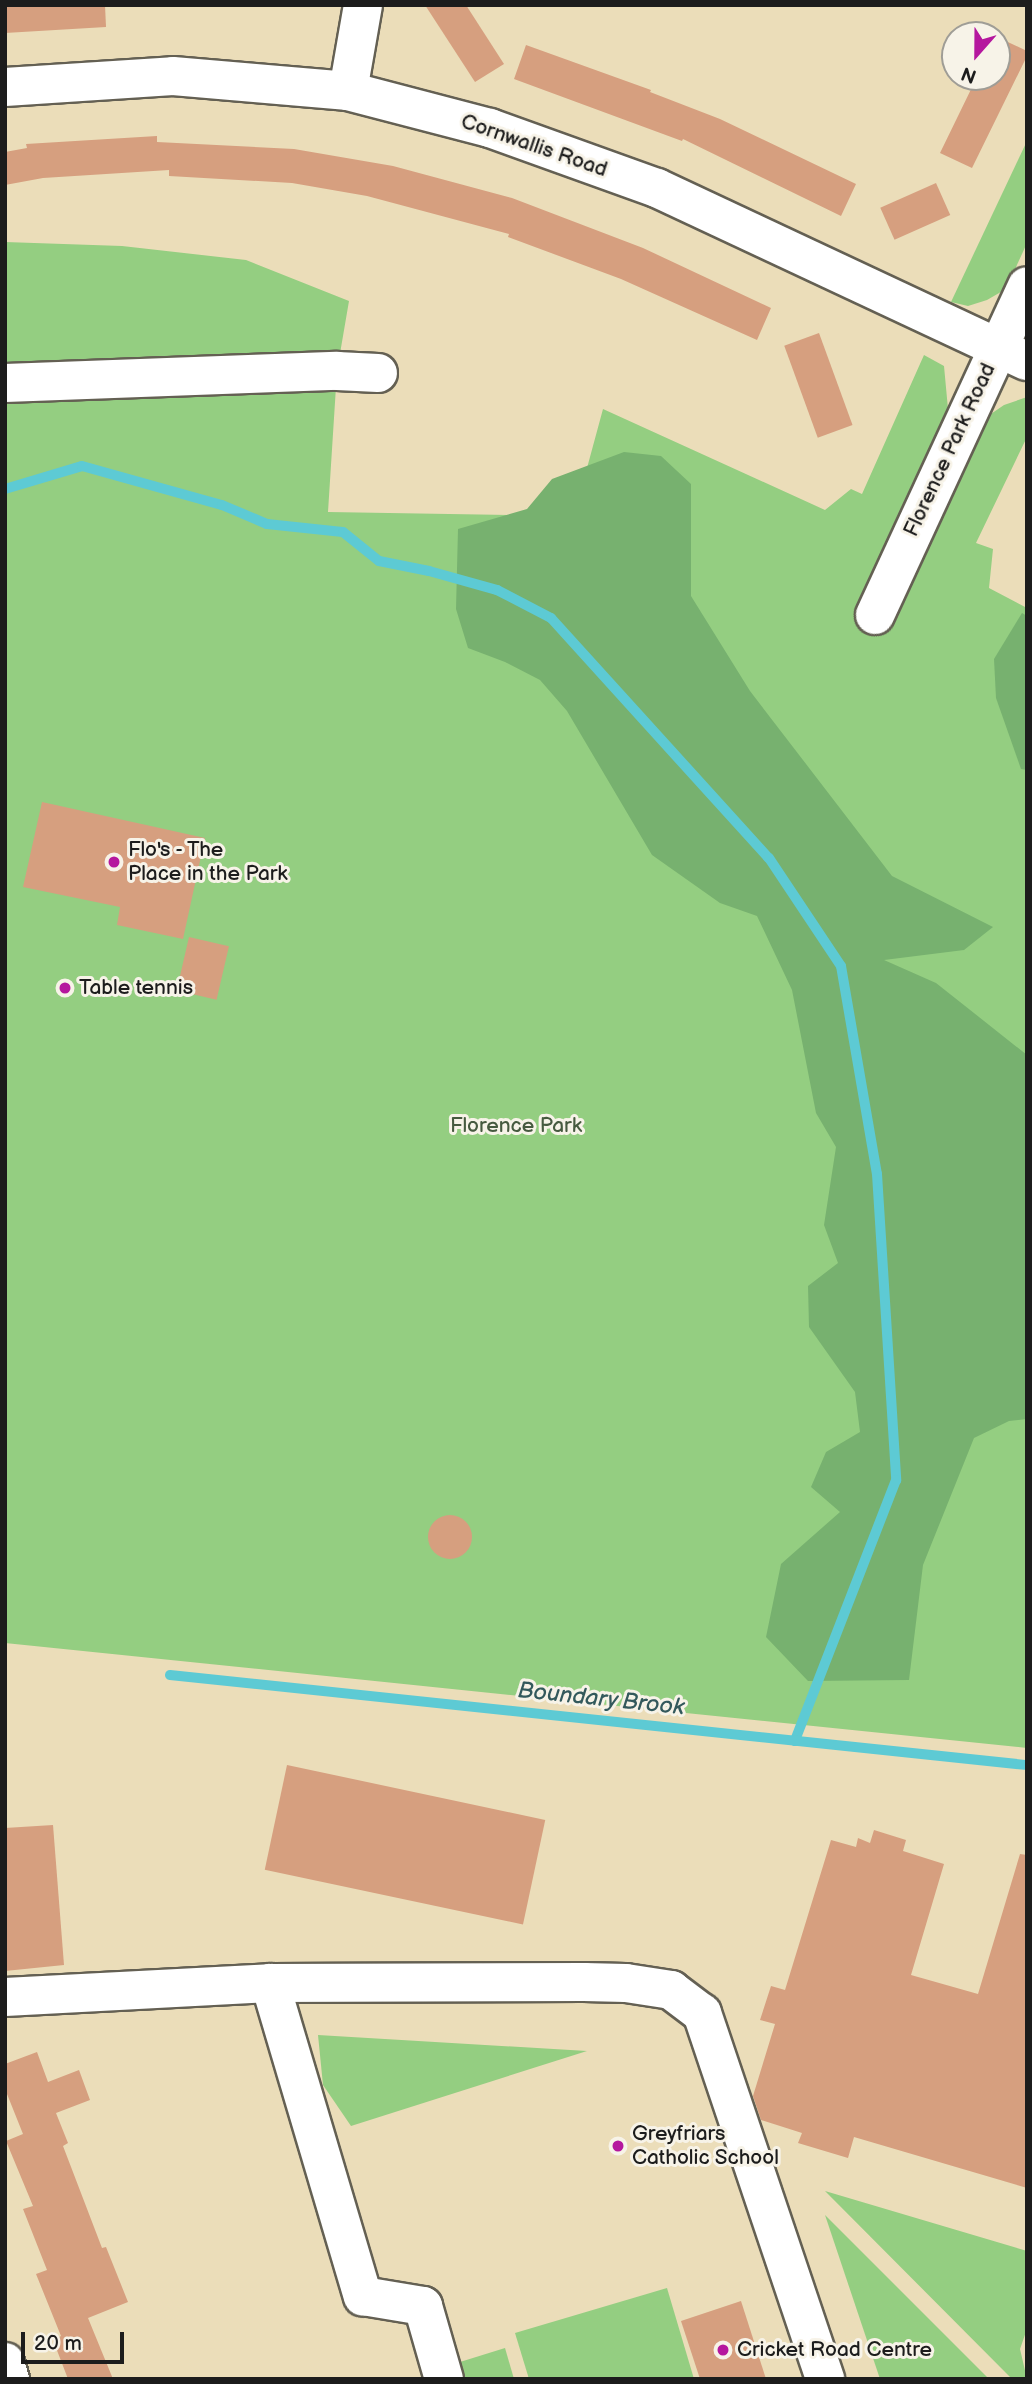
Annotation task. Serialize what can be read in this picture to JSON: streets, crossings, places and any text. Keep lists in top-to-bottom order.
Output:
{
  "streets": {
    "street": ["Cornwallis Road", "Florence Park Road"]
  },
  "crossings": [
    ["Cornwallis Road", "Florence Park Road"]
  ],
  "water": ["Boundary Brook"],
  "parks": ["Florence Park"],
  "places": [
    "Flo's - The Place in the Park",
    "Table tennis",
    "Greyfriars Catholic School",
    "Cricket Road Centre"
  ],
  "scale_bar": "20 m",
  "north": "bottom"
}
